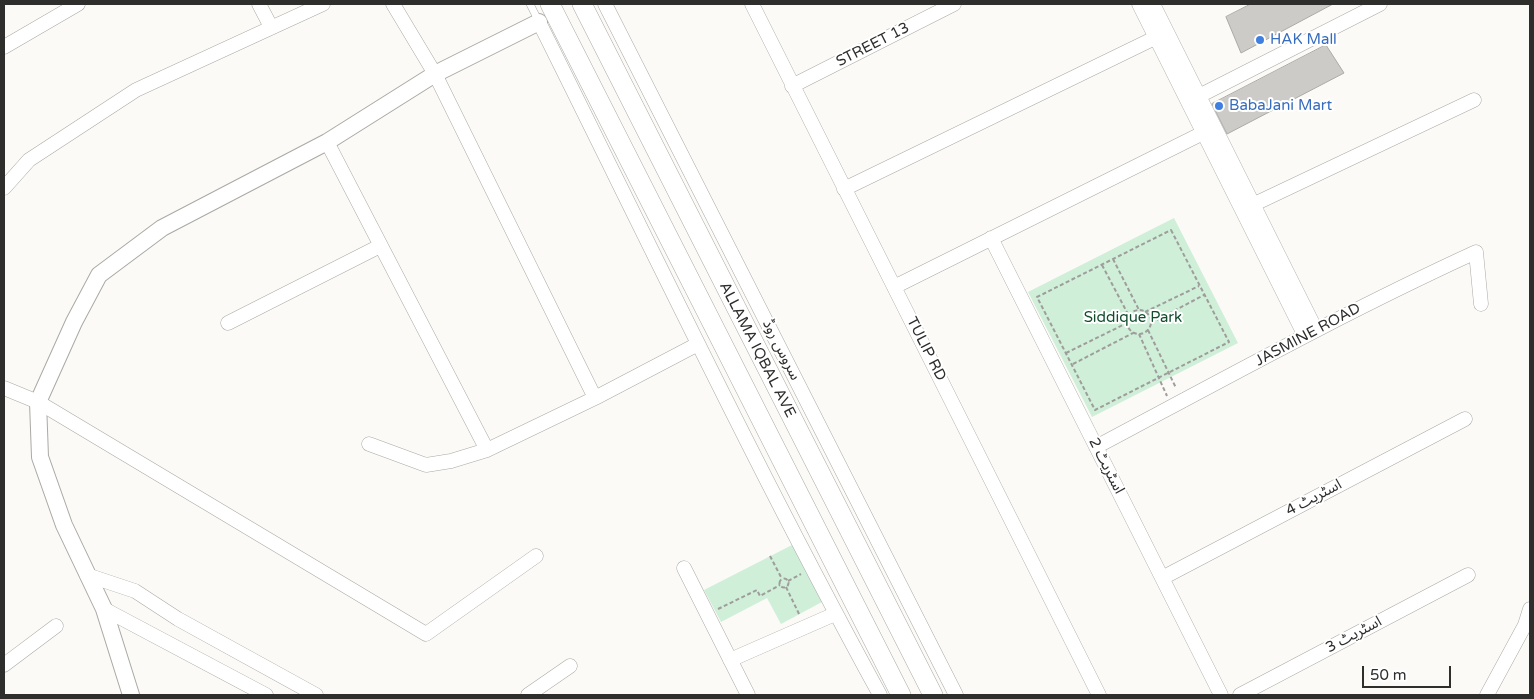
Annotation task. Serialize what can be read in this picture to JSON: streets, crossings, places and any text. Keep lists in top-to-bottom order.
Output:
{
  "streets": {
    "main road": ["ALLAMA IQBAL AVE"],
    "street": [
      "STREET 13",
      "JASMINE ROAD",
      "TULIP RD",
      "سروس روڈ",
      "اسٹریٹ 2",
      "اسٹریٹ 4",
      "اسٹریٹ 3"
    ]
  },
  "crossings": [
    ["STREET 13", "TULIP RD"],
    ["JASMINE ROAD", "اسٹریٹ 2"],
    ["اسٹریٹ 2", "اسٹریٹ 4"]
  ],
  "parks": ["Siddique Park"],
  "places": ["HAK Mall", "BabaJani Mart"],
  "scale_bar": "50 m"
}
